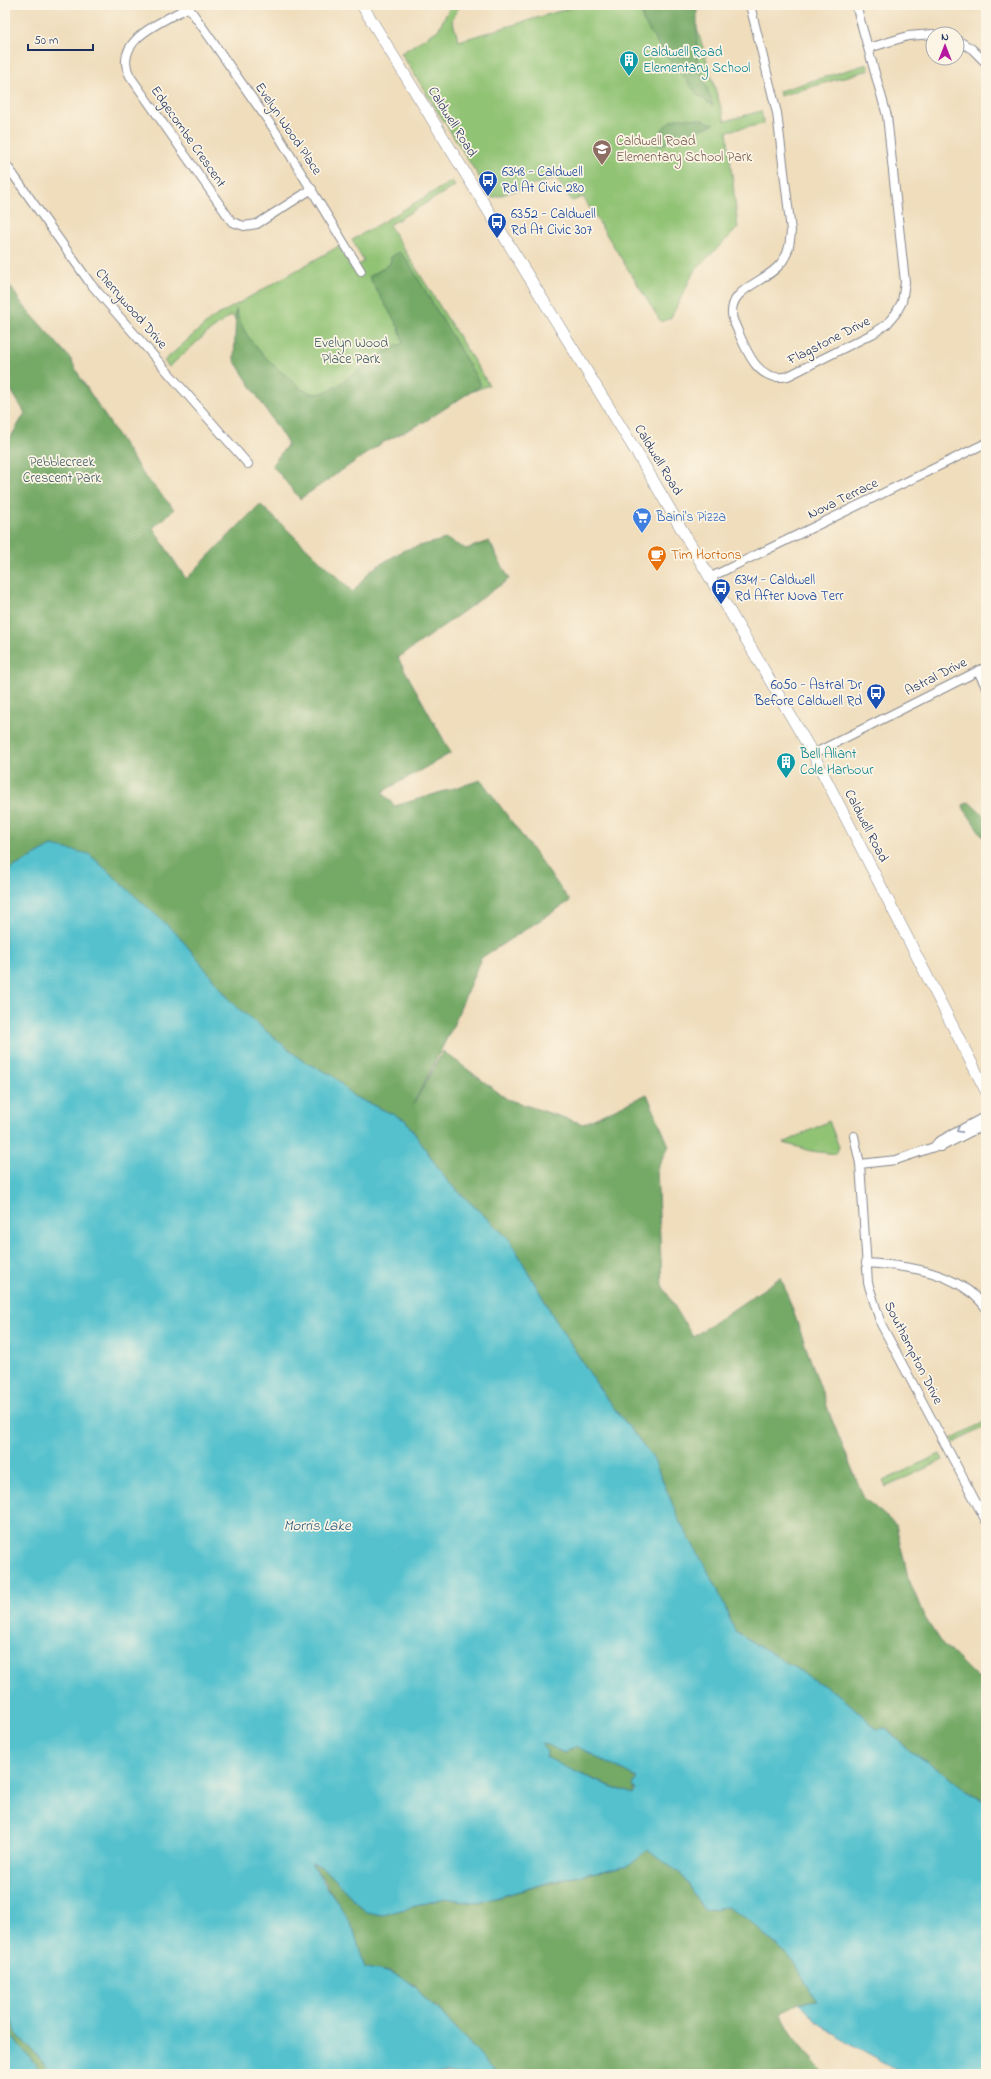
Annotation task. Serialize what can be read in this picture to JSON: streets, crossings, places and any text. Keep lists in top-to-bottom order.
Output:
{
  "streets": {
    "street": [
      "Caldwell Road",
      "Evelyn Wood Place",
      "Edgecombe Crescent",
      "Cherrywood Drive",
      "Flagstone Drive",
      "Nova Terrace",
      "Astral Drive",
      "Southampton Drive"
    ]
  },
  "crossings": [
    ["Caldwell Road", "Nova Terrace"],
    ["Caldwell Road", "Astral Drive"],
    ["Evelyn Wood Place", "Edgecombe Crescent"]
  ],
  "water": ["Morris Lake"],
  "parks": ["Evelyn Wood Place Park", "Pebblecreek Crescent Park"],
  "places": {
    "building": ["Caldwell Road Elementary School", "Bell Aliant Cole Harbour"],
    "school or university": ["Caldwell Road Elementary School Park"],
    "bus stop": [
      "6348 - Caldwell Rd At Civic 280",
      "6352 - Caldwell Rd At Civic 307",
      "6341 - Caldwell Rd After Nova Terr",
      "6050 - Astral Dr Before Caldwell Rd"
    ],
    "supermarket": ["Baini's Pizza"],
    "cafe": ["Tim Hortons"]
  },
  "scale_bar": "50 m",
  "north": "top"
}
